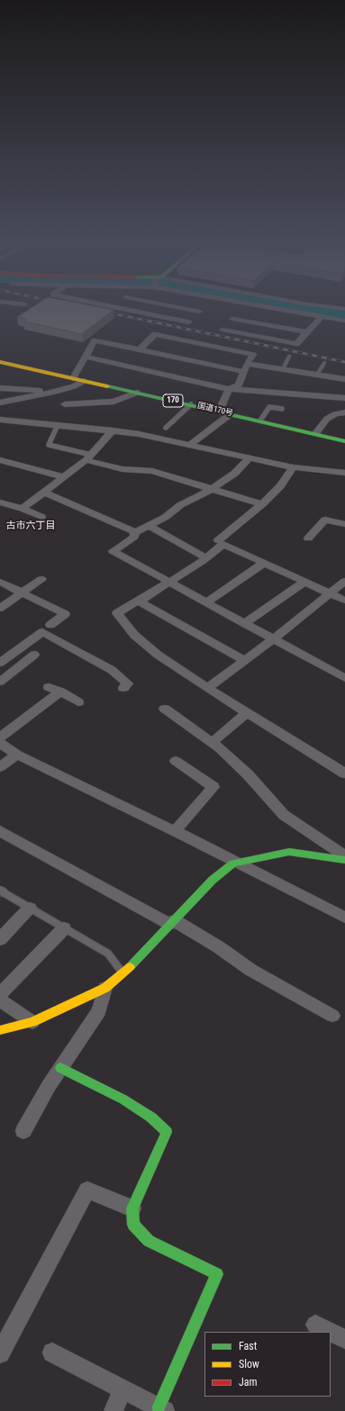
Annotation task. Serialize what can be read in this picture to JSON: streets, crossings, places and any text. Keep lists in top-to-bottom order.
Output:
{
  "streets": {
    "main road": ["170", "国道170号"]
  },
  "districts": ["古市六丁目"],
  "legend": ["Fast", "Slow", "Jam"]
}
